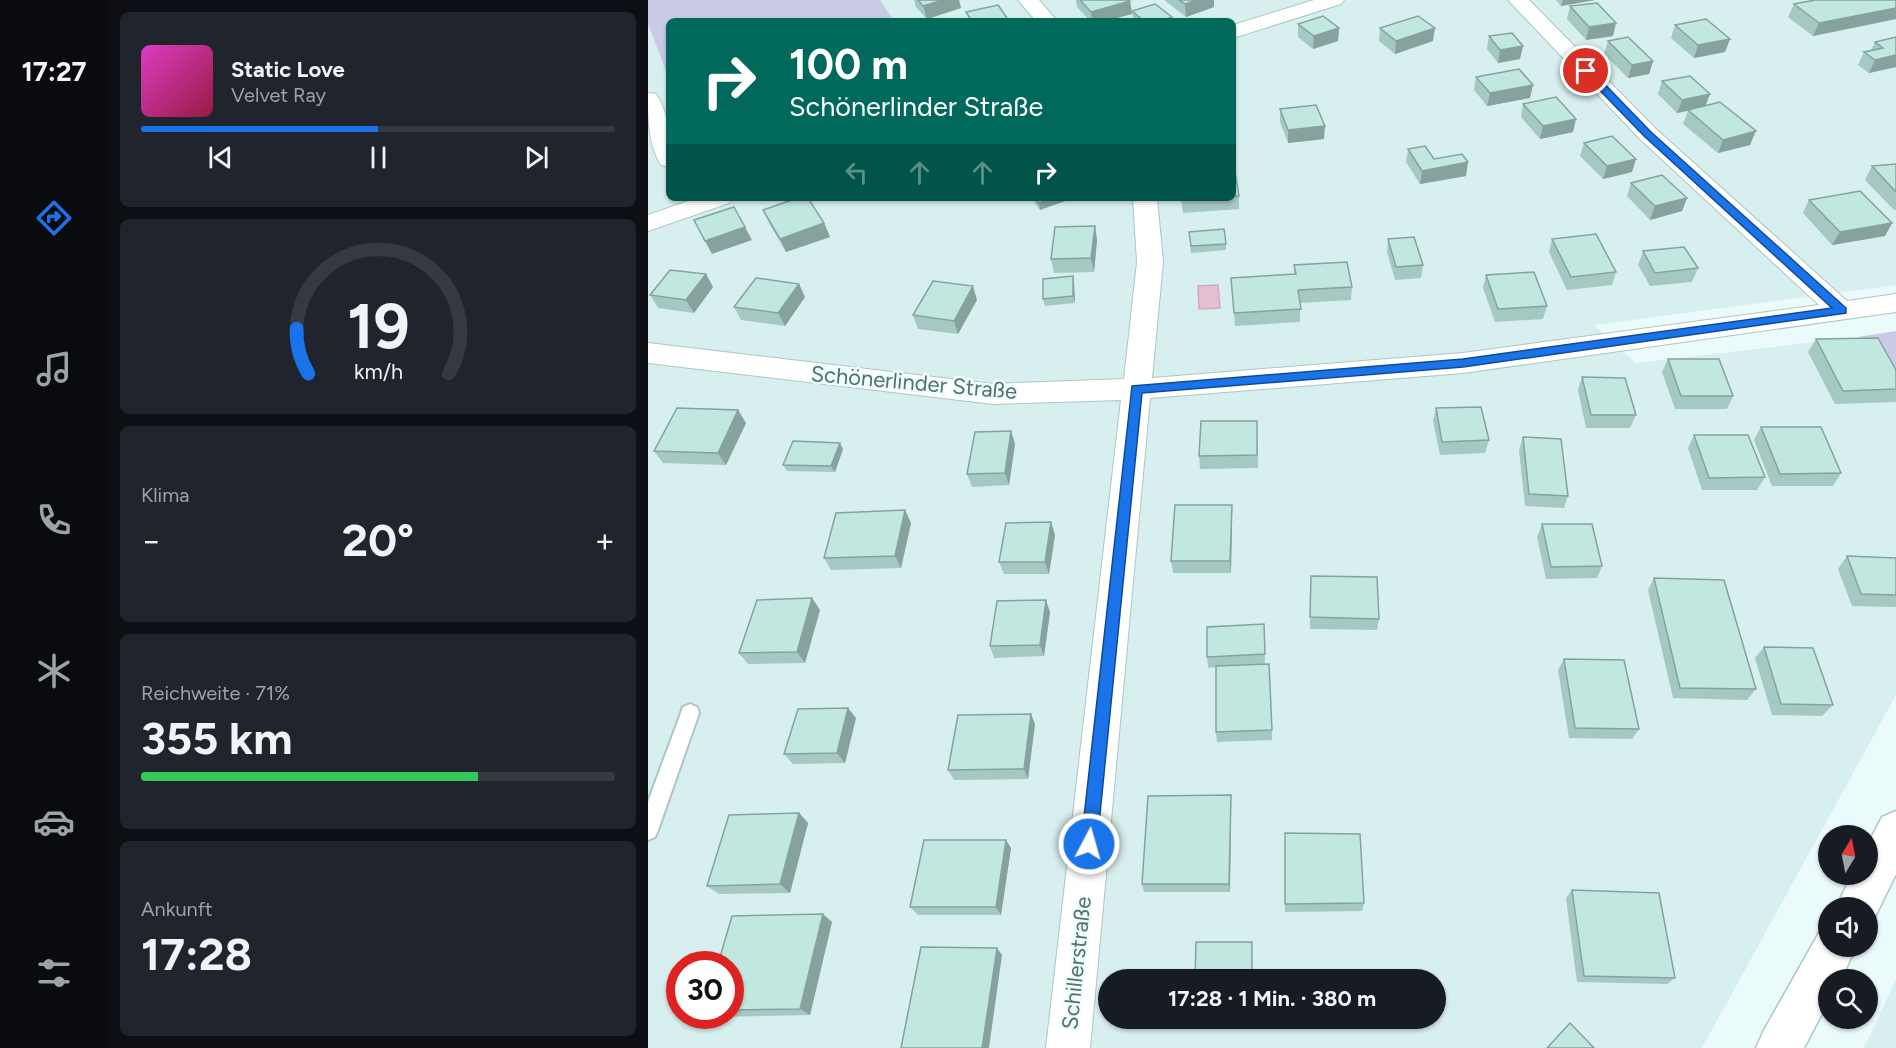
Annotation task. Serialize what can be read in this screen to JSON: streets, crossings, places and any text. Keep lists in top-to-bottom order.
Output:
{
  "streets": {
    "street": ["Schönerlinder Straße", "Schillerstraße"]
  },
  "crossings": [
    ["Schönerlinder Straße", "Schillerstraße"]
  ],
  "north": "top",
  "page": {
    "tabs": "17:27",
    "turn": ["100 m", "Schönerlinder Straße"],
    "song": ["Static Love", "Velvet Ray"],
    "tile": [
      "Klima",
      ["Reichweite · 71%", "355 km"],
      ["Ankunft", "17:28"]
    ],
    "heat": ["−", "20°", "+"],
    "limit": "30",
    "trip": "17:28 · 1 Min. · 380 m",
    "gauge": ["19", "km/h"]
  }
}
